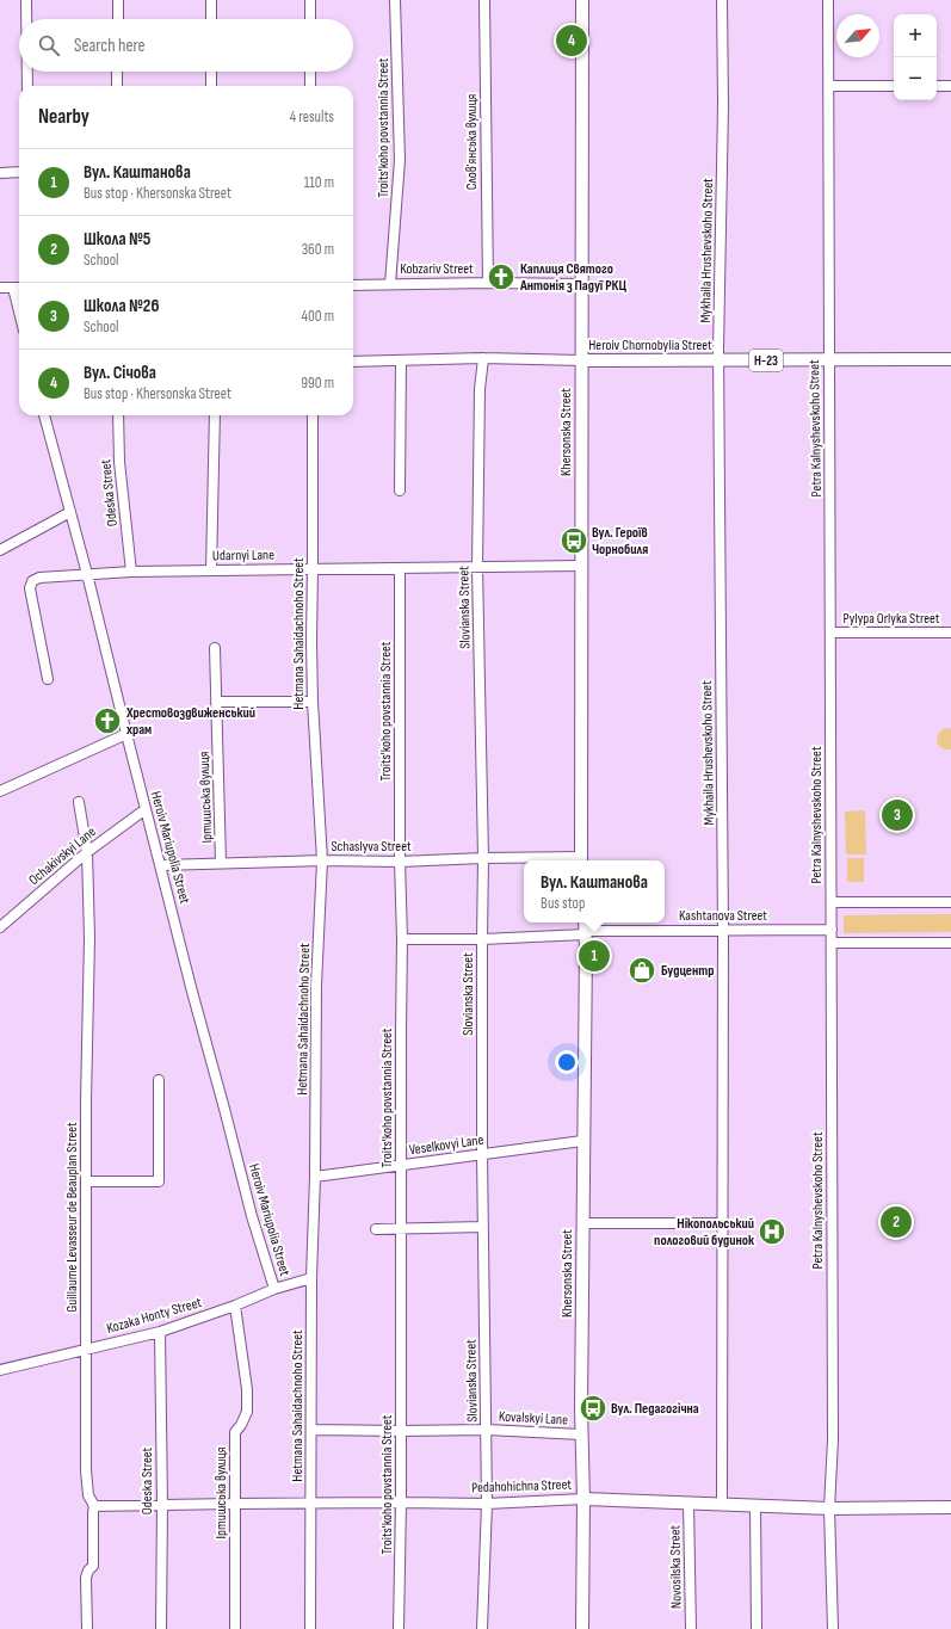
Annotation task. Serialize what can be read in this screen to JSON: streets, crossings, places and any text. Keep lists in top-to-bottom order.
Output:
{
  "streets": {
    "main road": [
      "Heroiv Chornobylia Street",
      "Н-23",
      "Khersonska Street",
      "Pedahohichna Street"
    ],
    "street": [
      "Troits'koho povstannia Street",
      "Словʼянська вулиця",
      "Mykhaila Hrushevskoho Street",
      "Kobzariv Street",
      "Petra Kalnyshevskoho Street",
      "Odeska Street",
      "Udarnyi Lane",
      "Slovianska Street",
      "Pylypa Orlyka Street",
      "Hetmana Sahaidachnoho Street",
      "Іртишська вулиця",
      "Schaslyva Street",
      "Heroiv Mariupolia Street",
      "Ochakivskyi Lane",
      "Kashtanova Street",
      "Veselkovyi Lane",
      "Guillaume Levasseur de Beauplan Street",
      "Kozaka Honty Street",
      "Kovalskyi Lane",
      "Novosilska Street"
    ]
  },
  "crossings": [
    ["Troits'koho povstannia Street", "Kobzariv Street"],
    ["Troits'koho povstannia Street", "Udarnyi Lane"],
    ["Troits'koho povstannia Street", "Schaslyva Street"],
    ["Troits'koho povstannia Street", "Kashtanova Street"],
    ["Troits'koho povstannia Street", "Veselkovyi Lane"],
    ["Troits'koho povstannia Street", "Kovalskyi Lane"],
    ["Troits'koho povstannia Street", "Pedahohichna Street"],
    ["Словʼянська вулиця", "Kobzariv Street"],
    ["Mykhaila Hrushevskoho Street", "Heroiv Chornobylia Street"],
    ["Mykhaila Hrushevskoho Street", "Kashtanova Street"],
    ["Mykhaila Hrushevskoho Street", "Pedahohichna Street"],
    ["Kobzariv Street", "Khersonska Street"],
    ["Heroiv Chornobylia Street", "Petra Kalnyshevskoho Street"],
    ["Heroiv Chornobylia Street", "Khersonska Street"],
    ["Heroiv Chornobylia Street", "Slovianska Street"],
    ["Petra Kalnyshevskoho Street", "Pylypa Orlyka Street"],
    ["Petra Kalnyshevskoho Street", "Kashtanova Street"],
    ["Petra Kalnyshevskoho Street", "Pedahohichna Street"],
    ["Khersonska Street", "Udarnyi Lane"],
    ["Khersonska Street", "Schaslyva Street"],
    ["Khersonska Street", "Kashtanova Street"],
    ["Khersonska Street", "Veselkovyi Lane"],
    ["Khersonska Street", "Kovalskyi Lane"],
    ["Khersonska Street", "Pedahohichna Street"],
    ["Odeska Street", "Udarnyi Lane"],
    ["Odeska Street", "Kozaka Honty Street"],
    ["Odeska Street", "Pedahohichna Street"],
    ["Udarnyi Lane", "Slovianska Street"],
    ["Udarnyi Lane", "Hetmana Sahaidachnoho Street"],
    ["Udarnyi Lane", "Heroiv Mariupolia Street"],
    ["Slovianska Street", "Schaslyva Street"],
    ["Slovianska Street", "Kashtanova Street"],
    ["Slovianska Street", "Veselkovyi Lane"],
    ["Slovianska Street", "Kovalskyi Lane"],
    ["Slovianska Street", "Pedahohichna Street"],
    ["Hetmana Sahaidachnoho Street", "Schaslyva Street"],
    ["Hetmana Sahaidachnoho Street", "Veselkovyi Lane"],
    ["Hetmana Sahaidachnoho Street", "Kozaka Honty Street"],
    ["Hetmana Sahaidachnoho Street", "Kovalskyi Lane"],
    ["Hetmana Sahaidachnoho Street", "Pedahohichna Street"],
    ["Іртишська вулиця", "Schaslyva Street"],
    ["Іртишська вулиця", "Kozaka Honty Street"],
    ["Іртишська вулиця", "Pedahohichna Street"],
    ["Schaslyva Street", "Heroiv Mariupolia Street"],
    ["Heroiv Mariupolia Street", "Ochakivskyi Lane"],
    ["Heroiv Mariupolia Street", "Kozaka Honty Street"],
    ["Ochakivskyi Lane", "Guillaume Levasseur de Beauplan Street"],
    ["Guillaume Levasseur de Beauplan Street", "Kozaka Honty Street"],
    ["Guillaume Levasseur de Beauplan Street", "Pedahohichna Street"],
    ["Pedahohichna Street", "Novosilska Street"]
  ],
  "places": {
    "church": ["Каплиця Святого Антонія з Падуї РКЦ", "Хрестовоздвиженський храм"],
    "bus stop": ["Вул. Героїв Чорнобиля", "Вул. Педагогічна"],
    "shop": ["Будцентр"],
    "hospital": ["Нікопольський пологовий будинок"]
  },
  "north": "top right",
  "page": {
    "map_buttons": ["+", "−"],
    "search": "Search here",
    "pins": [
      "4",
      "3",
      "1",
      "2"
    ],
    "heading": ["Nearby", "4 results"],
    "list": [
      {
        "mark": "1",
        "name": "Вул. Каштанова",
        "note": "Bus stop · Khersonska Street",
        "value": "110 m"
      },
      {
        "mark": "2",
        "name": "Школа №5",
        "note": "School",
        "value": "360 m"
      },
      {
        "mark": "3",
        "name": "Школа №26",
        "note": "School",
        "value": "400 m"
      },
      {
        "mark": "4",
        "name": "Вул. Січова",
        "note": "Bus stop · Khersonska Street",
        "value": "990 m"
      }
    ],
    "popup": ["Вул. Каштанова", "Bus stop"]
  }
}
